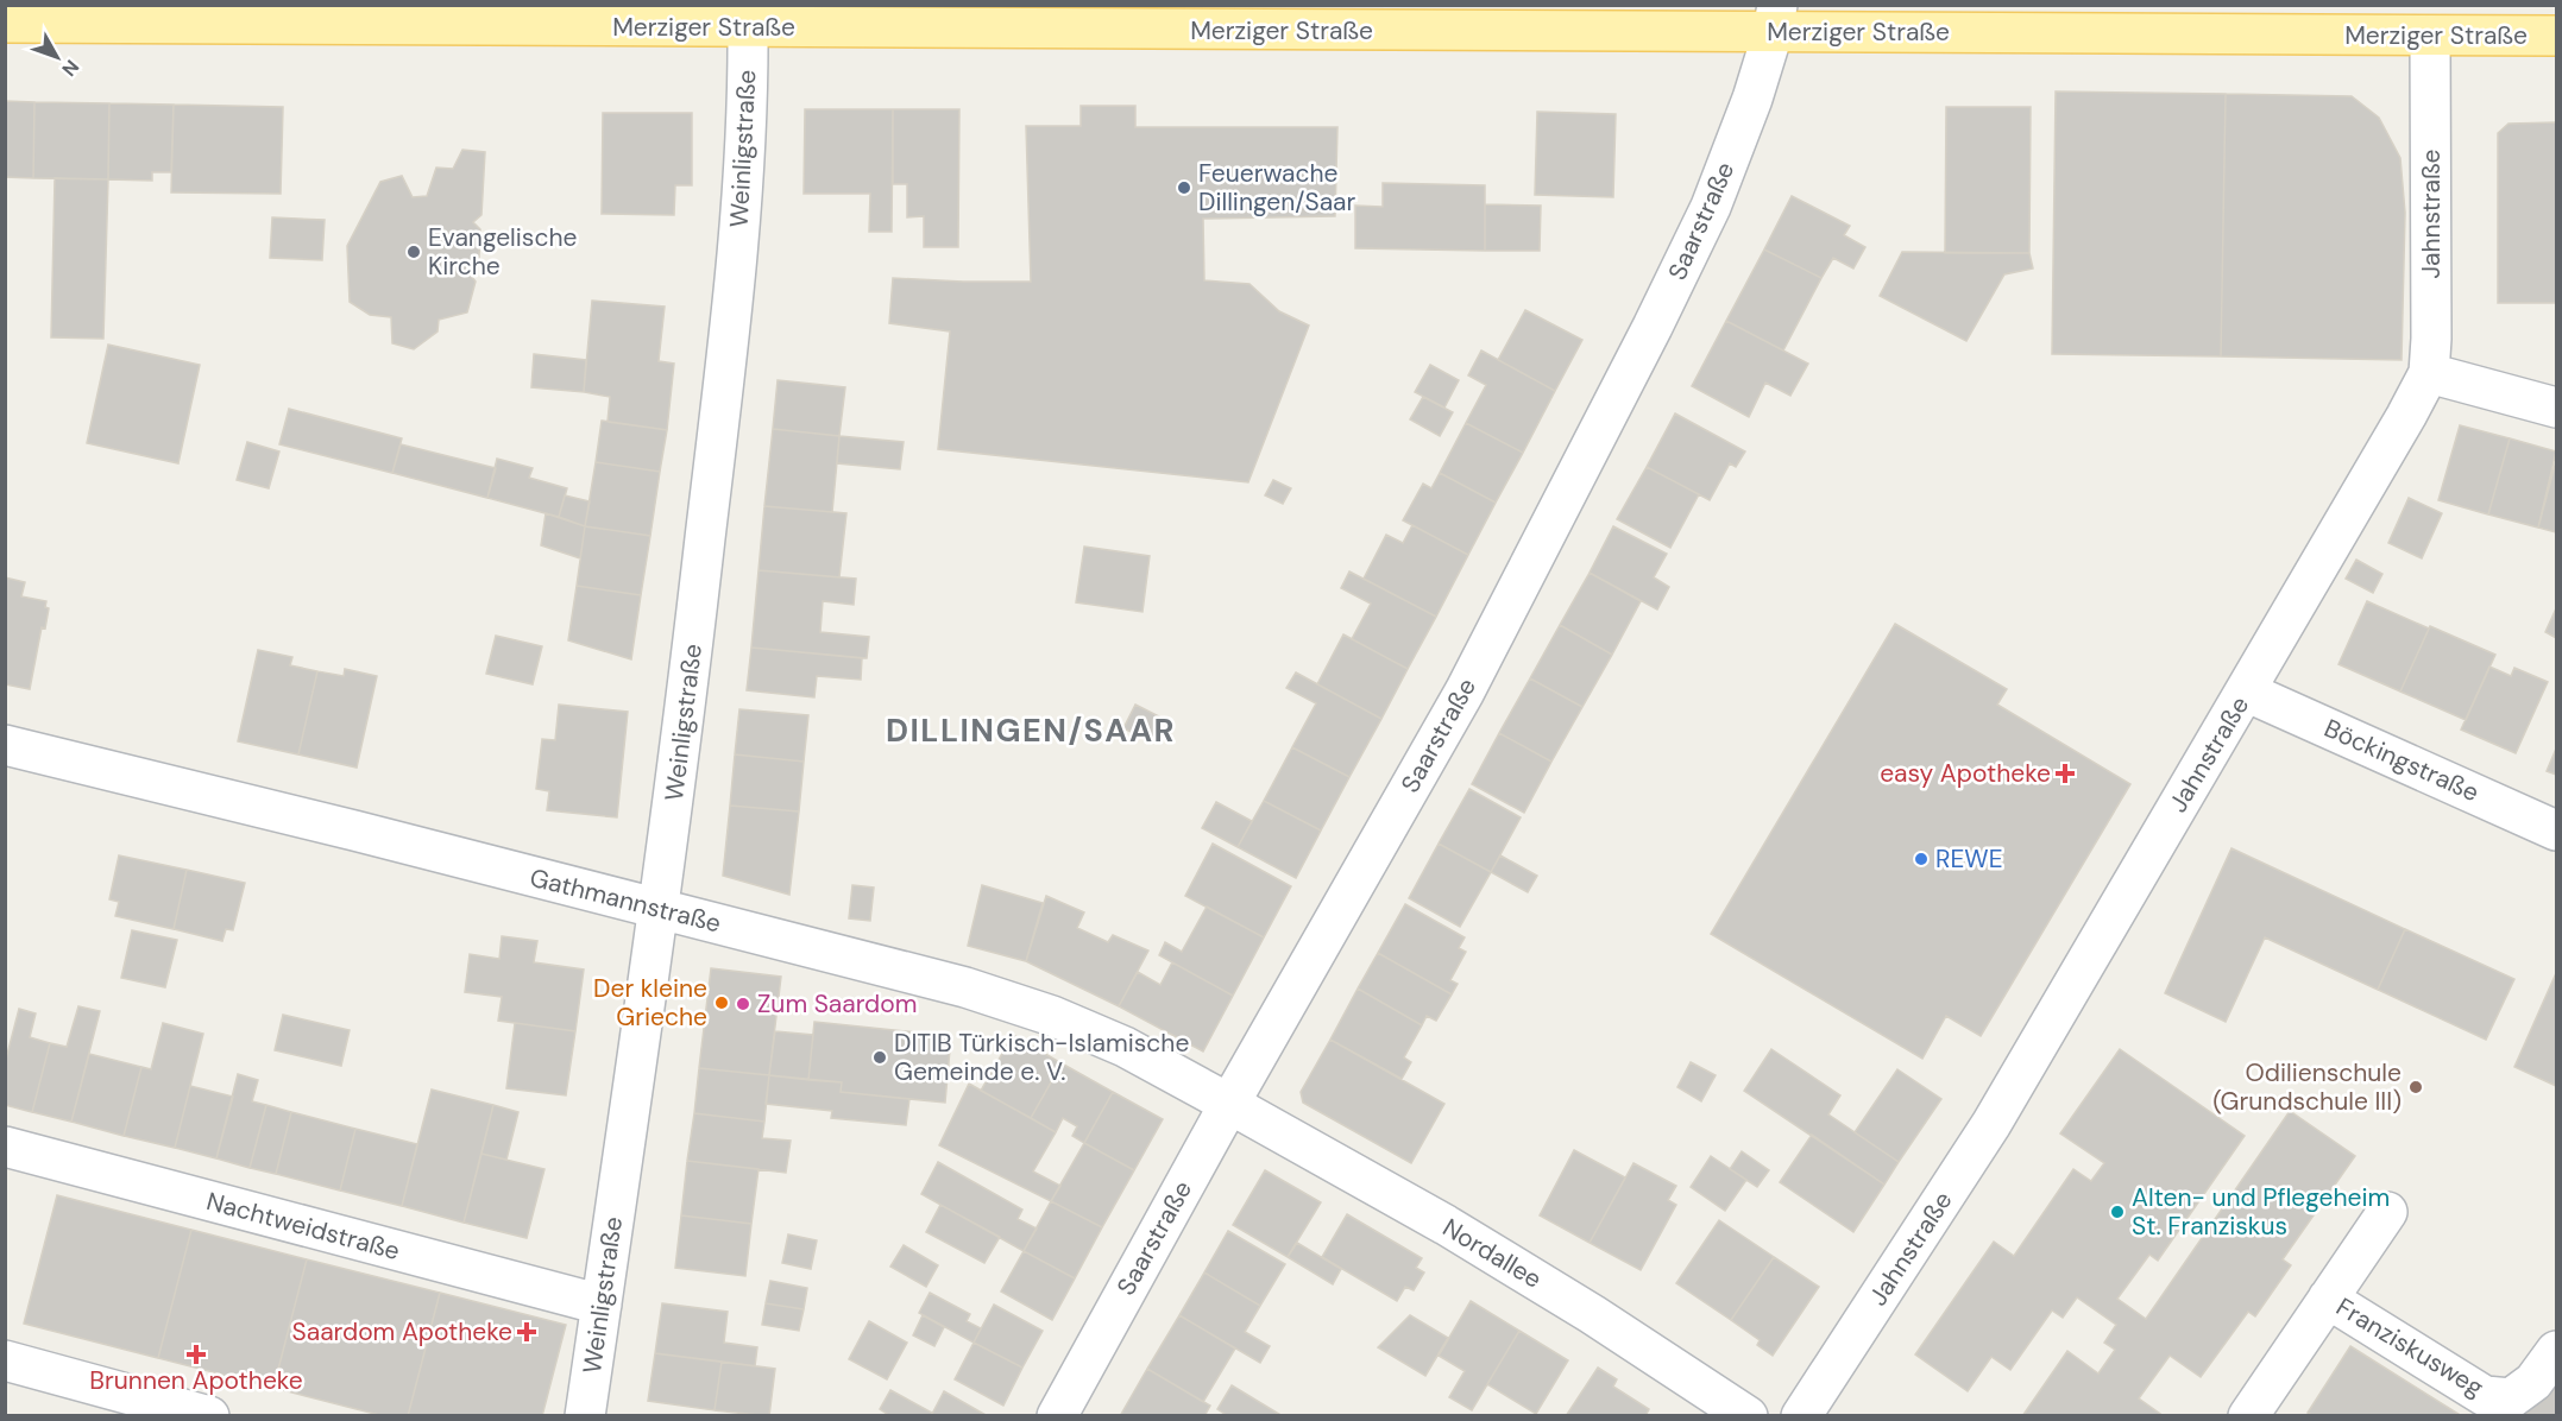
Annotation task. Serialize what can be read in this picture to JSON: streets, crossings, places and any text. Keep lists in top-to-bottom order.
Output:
{
  "streets": {
    "main road": ["Merziger Straße"],
    "street": [
      "Weinligstraße",
      "Jahnstraße",
      "Saarstraße",
      "Böckingstraße",
      "Gathmannstraße",
      "Nachtweidstraße",
      "Nordallee",
      "Franziskusweg"
    ]
  },
  "crossings": [
    ["Merziger Straße", "Weinligstraße"],
    ["Merziger Straße", "Jahnstraße"],
    ["Merziger Straße", "Saarstraße"],
    ["Weinligstraße", "Gathmannstraße"],
    ["Weinligstraße", "Nachtweidstraße"],
    ["Jahnstraße", "Böckingstraße"],
    ["Saarstraße", "Gathmannstraße"],
    ["Saarstraße", "Nordallee"],
    ["Gathmannstraße", "Nordallee"]
  ],
  "districts": ["DILLINGEN/SAAR"],
  "places": {
    "other": [
      "Feuerwache Dillingen/Saar",
      "Evangelische Kirche",
      "REWE",
      "Der kleine Grieche",
      "Zum Saardom",
      "DITIB Türkisch-Islamische Gemeinde e. V.",
      "Odilienschule (Grundschule III)",
      "Alten- und Pflegeheim St. Franziskus"
    ],
    "health": ["easy Apotheke", "Saardom Apotheke", "Brunnen Apotheke"]
  },
  "north": "bottom right"
}
